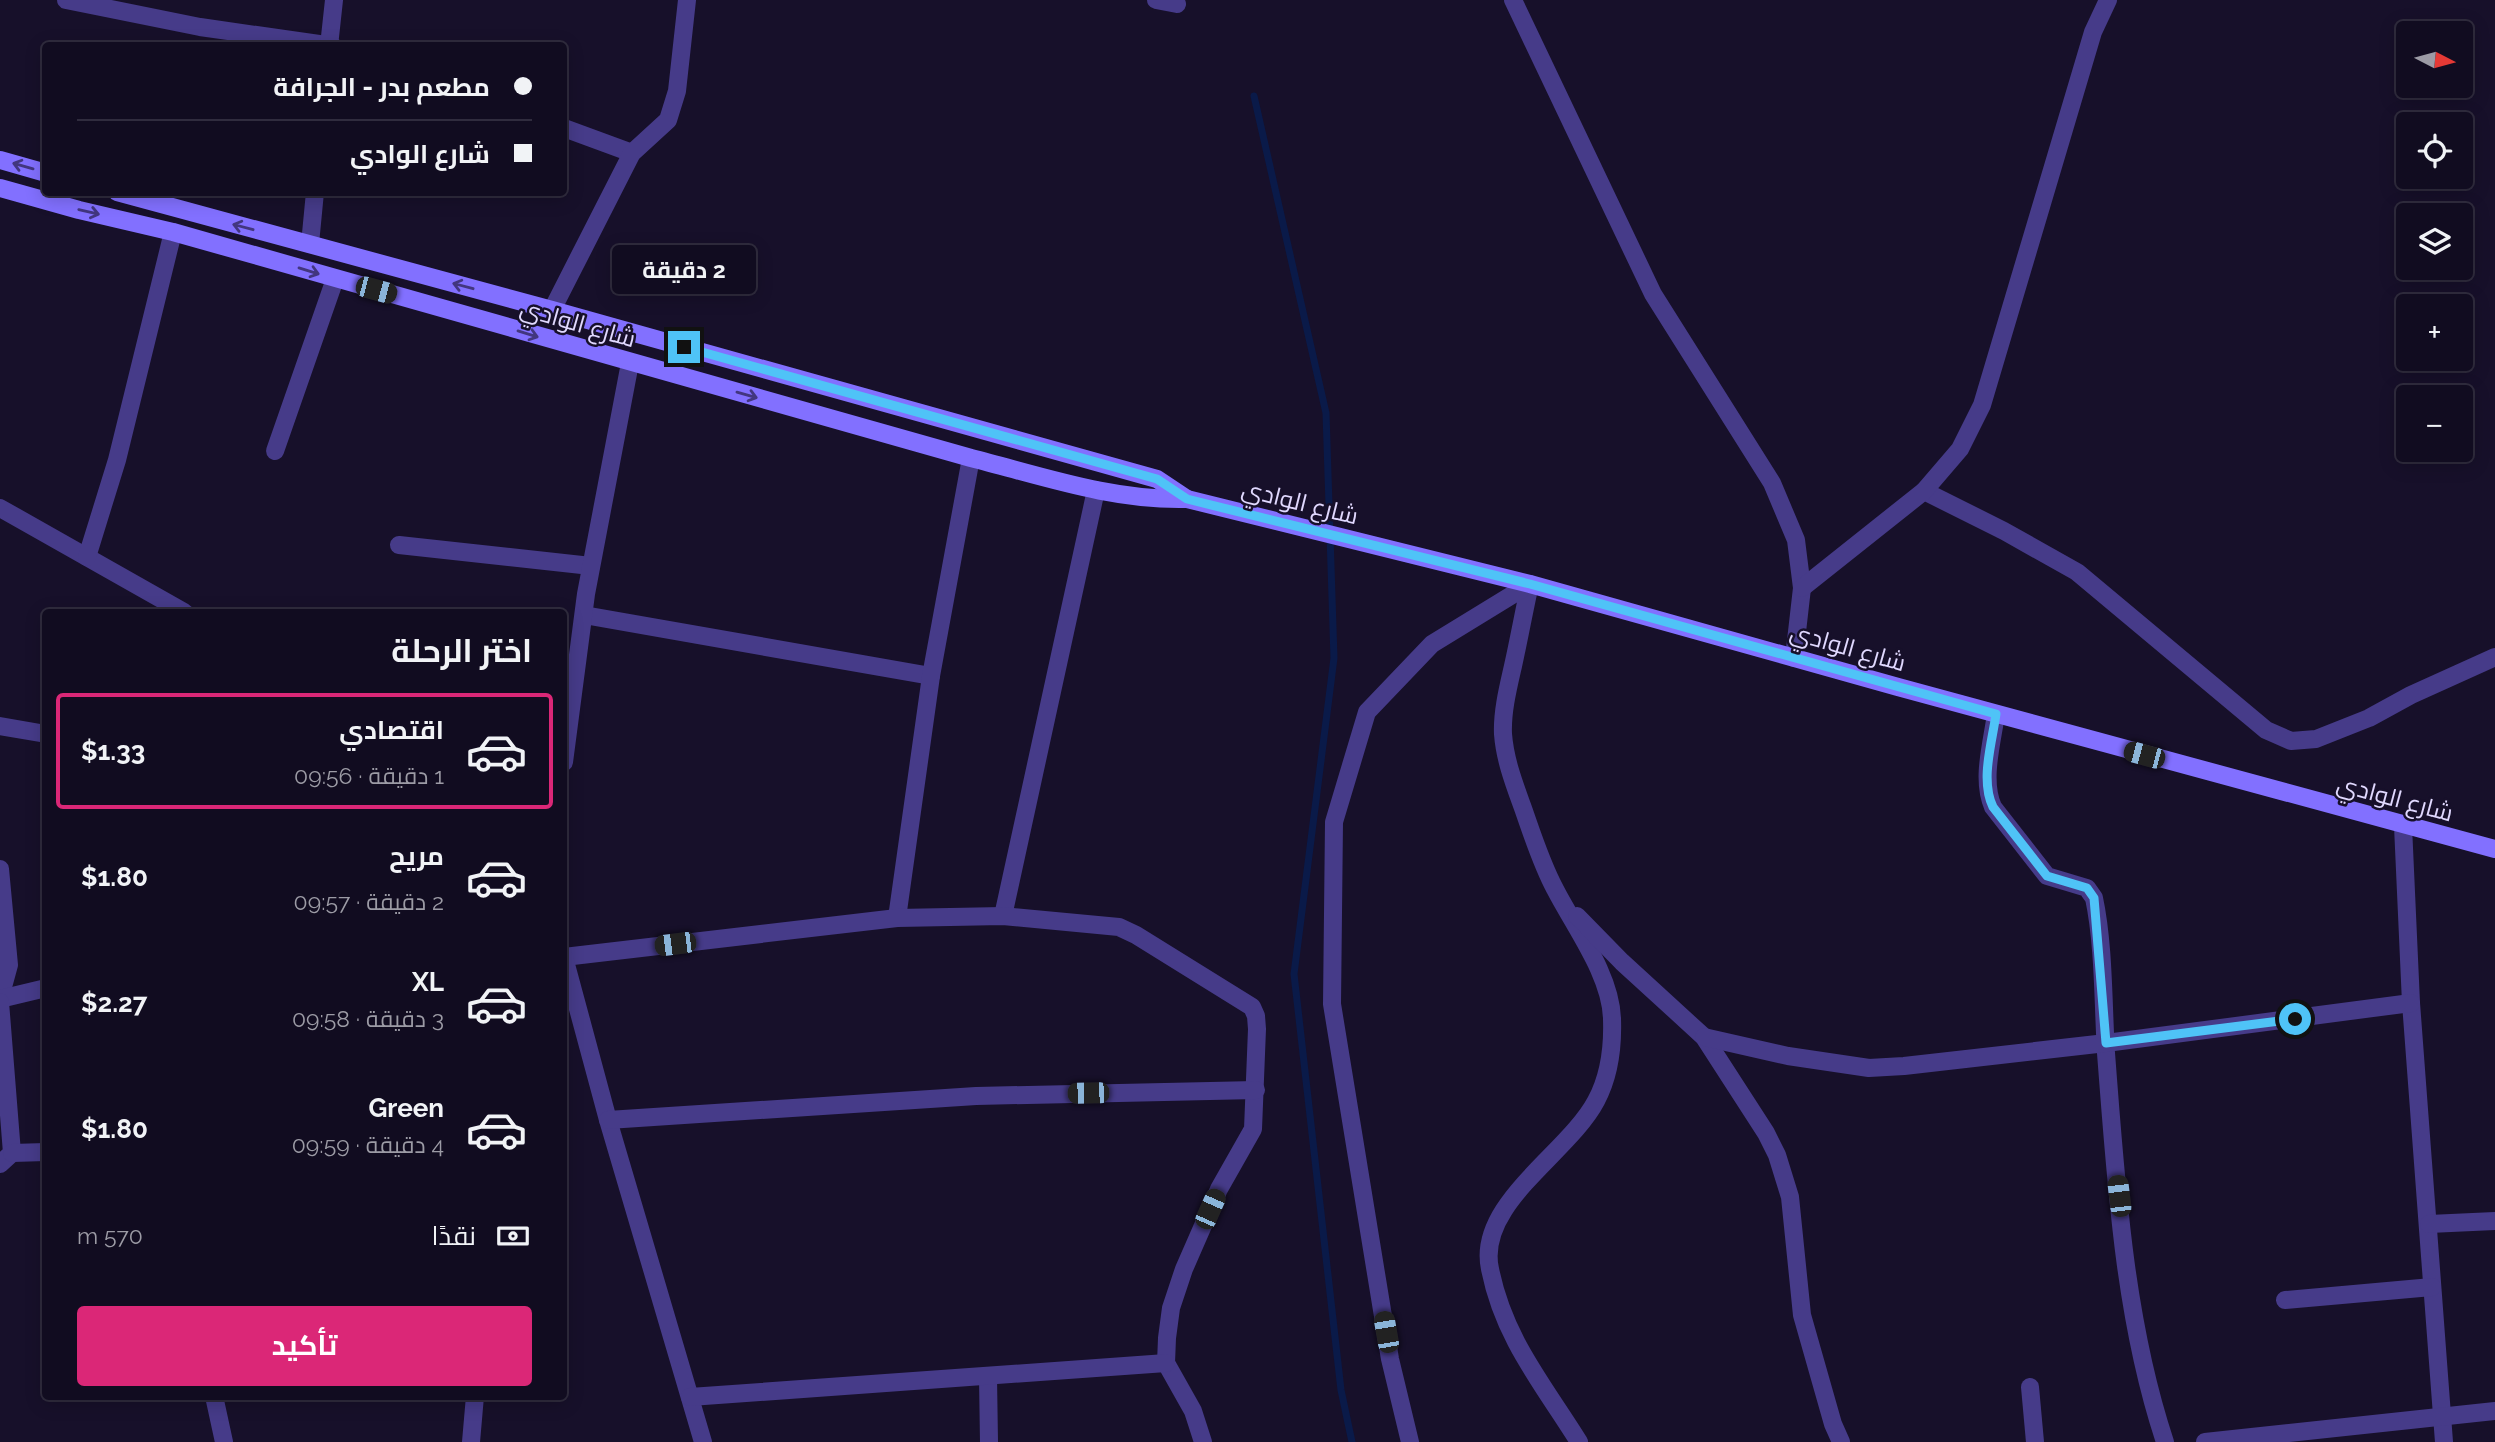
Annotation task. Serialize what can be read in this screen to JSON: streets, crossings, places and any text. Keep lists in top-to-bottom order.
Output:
{
  "streets": {
    "main road": ["شارع الوادي"]
  },
  "north": "right",
  "page": {
    "map_buttons": ["+", "−"],
    "banner": ["مطعم بدر - الجرافة", "شارع الوادي"],
    "bubble": "2 دقيقة",
    "heading": "اختر الرحلة",
    "list": [
      {
        "name": "اقتصادي",
        "note": "1 دقيقة · 09:56",
        "value": "$1.33"
      },
      {
        "name": "مريح",
        "note": "2 دقيقة · 09:57",
        "value": "$1.80"
      },
      {
        "name": "XL",
        "note": "3 دقيقة · 09:58",
        "value": "$2.27"
      },
      {
        "name": "Green",
        "note": "4 دقيقة · 09:59",
        "value": "$1.80"
      }
    ],
    "pay": ["نقدًا", "570 m"],
    "buttons": "تأكيد"
  }
}
